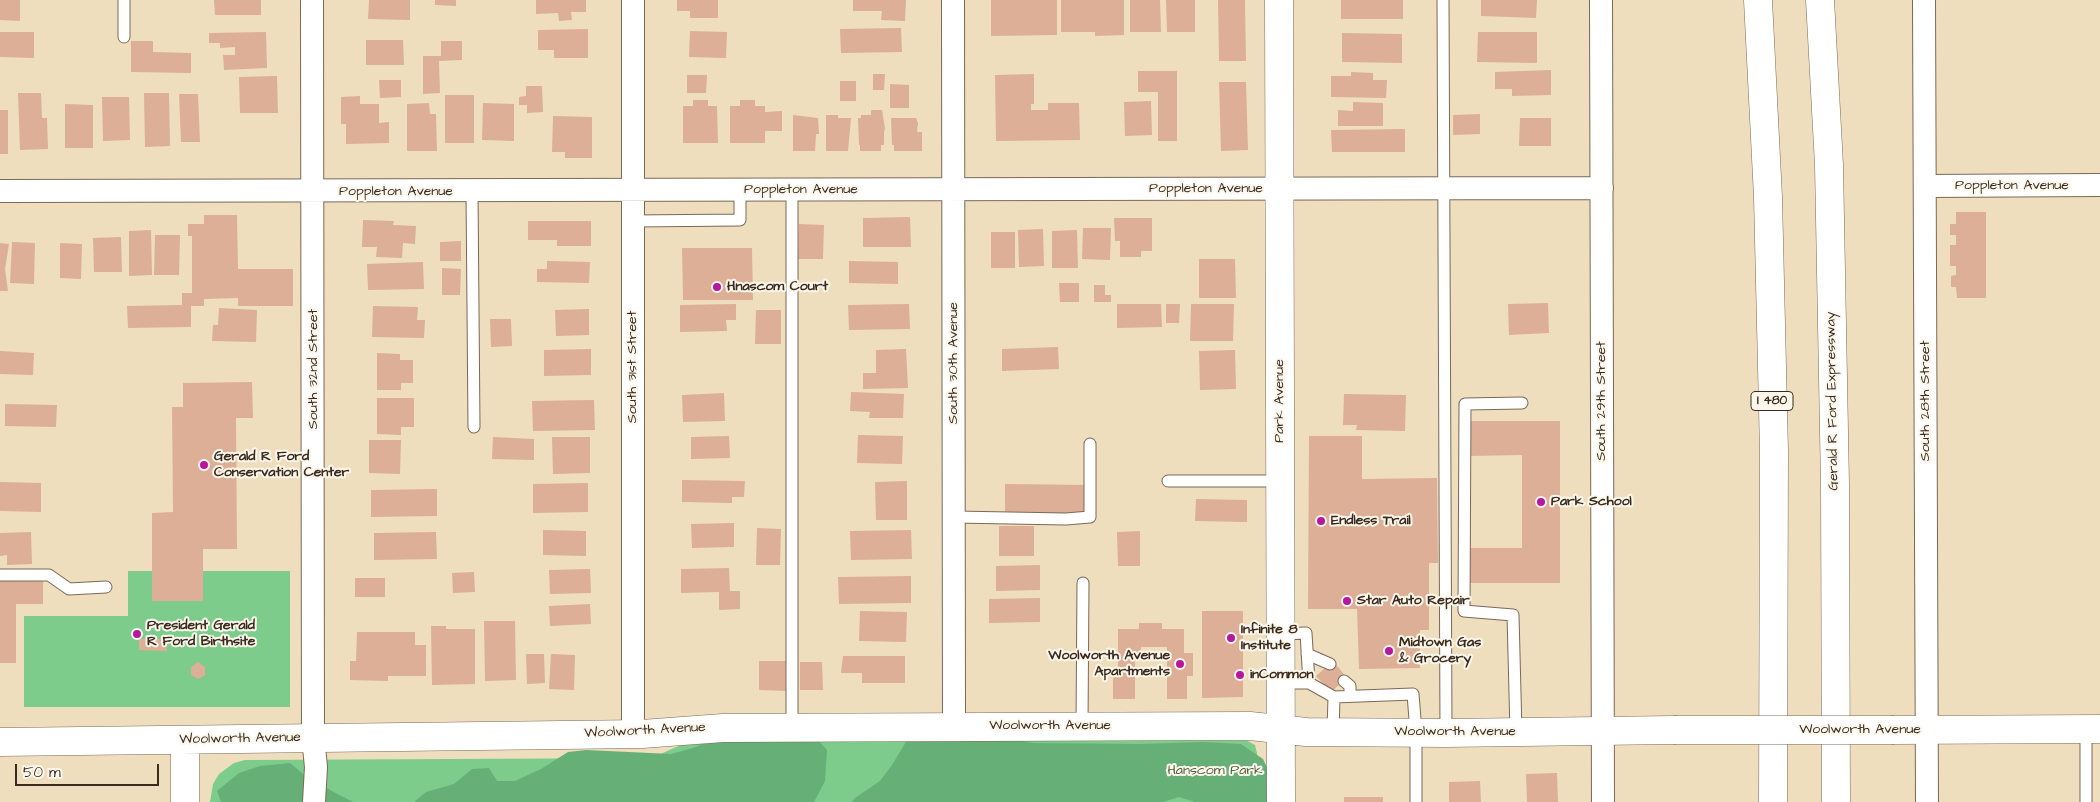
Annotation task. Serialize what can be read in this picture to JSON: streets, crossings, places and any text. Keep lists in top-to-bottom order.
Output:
{
  "streets": {
    "main road": [
      "Park Avenue",
      "I 480",
      "Gerald R Ford Expressway",
      "Woolworth Avenue"
    ],
    "street": [
      "Poppleton Avenue",
      "South 30th Avenue",
      "South 31st Street",
      "South 32nd Street",
      "South 29th Street",
      "South 28th Street"
    ]
  },
  "crossings": [
    ["Poppleton Avenue", "South 30th Avenue"],
    ["Poppleton Avenue", "South 31st Street"],
    ["Poppleton Avenue", "South 32nd Street"],
    ["Poppleton Avenue", "Park Avenue"],
    ["Poppleton Avenue", "South 29th Street"],
    ["Poppleton Avenue", "South 28th Street"],
    ["South 30th Avenue", "Woolworth Avenue"],
    ["South 31st Street", "Woolworth Avenue"],
    ["South 32nd Street", "Woolworth Avenue"],
    ["Park Avenue", "Woolworth Avenue"],
    ["South 29th Street", "Woolworth Avenue"],
    ["South 28th Street", "Woolworth Avenue"]
  ],
  "parks": ["Hanscom Park"],
  "places": [
    "Hnascom Court",
    "Gerald R Ford Conservation Center",
    "Park School",
    "Endless Trail",
    "Star Auto Repair",
    "President Gerald R Ford Birthsite",
    "Infinite 8 Institute",
    "Midtown Gas & Grocery",
    "Woolworth Avenue Apartments",
    "inCommon"
  ],
  "scale_bar": "50 m"
}
